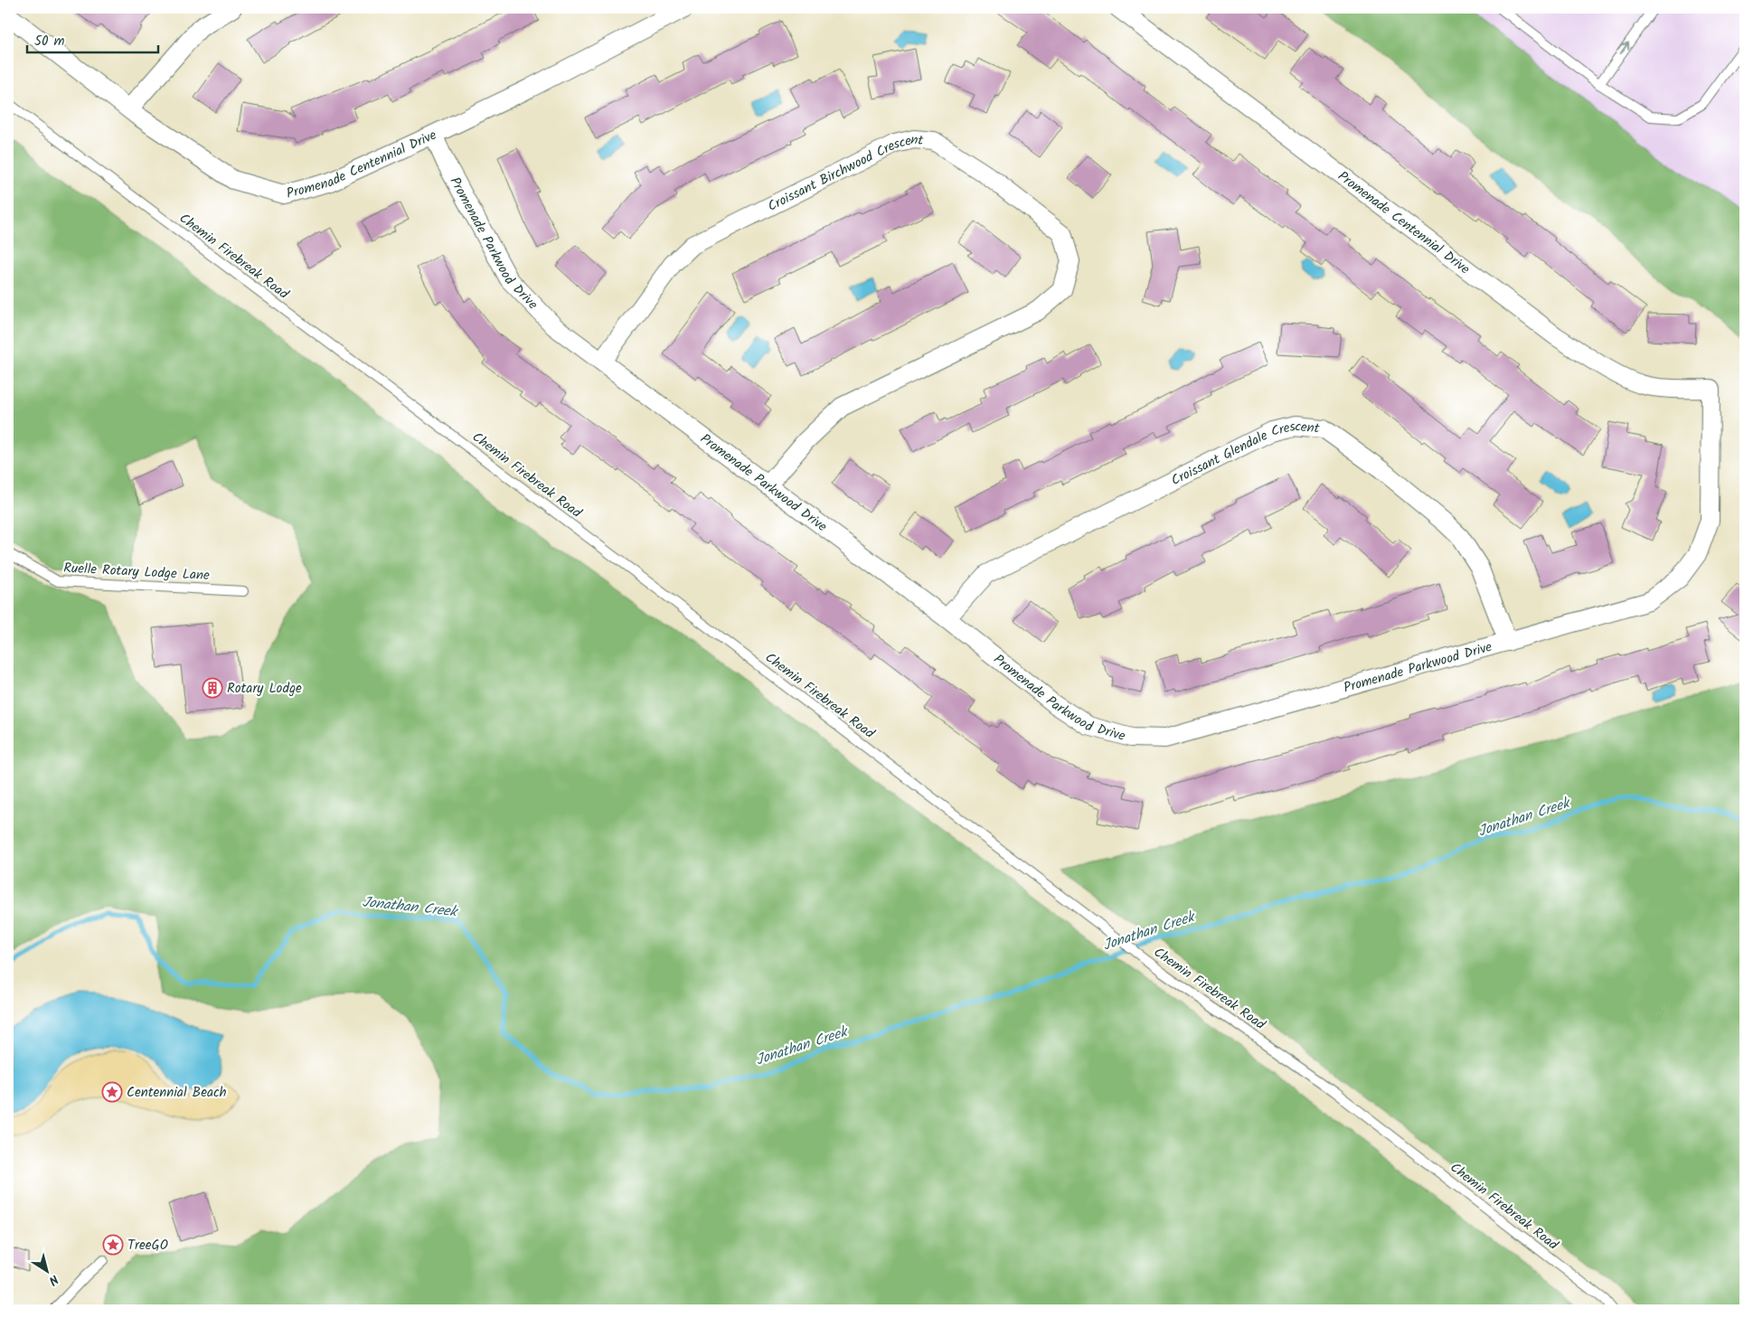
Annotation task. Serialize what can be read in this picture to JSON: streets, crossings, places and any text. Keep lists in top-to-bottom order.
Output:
{
  "streets": {
    "street": [
      "Promenade Centennial Drive",
      "Croissant Birchwood Crescent",
      "Promenade Parkwood Drive",
      "Croissant Glendale Crescent"
    ],
    "lane": ["Chemin Firebreak Road", "Ruelle Rotary Lodge Lane"]
  },
  "crossings": [
    ["Promenade Centennial Drive", "Promenade Parkwood Drive"],
    ["Croissant Birchwood Crescent", "Promenade Parkwood Drive"],
    ["Promenade Parkwood Drive", "Croissant Glendale Crescent"]
  ],
  "water": ["Jonathan Creek"],
  "places": {
    "building": ["Rotary Lodge"],
    "place": ["Centennial Beach", "TreeGO"]
  },
  "scale_bar": "50 m",
  "north": "bottom right"
}
